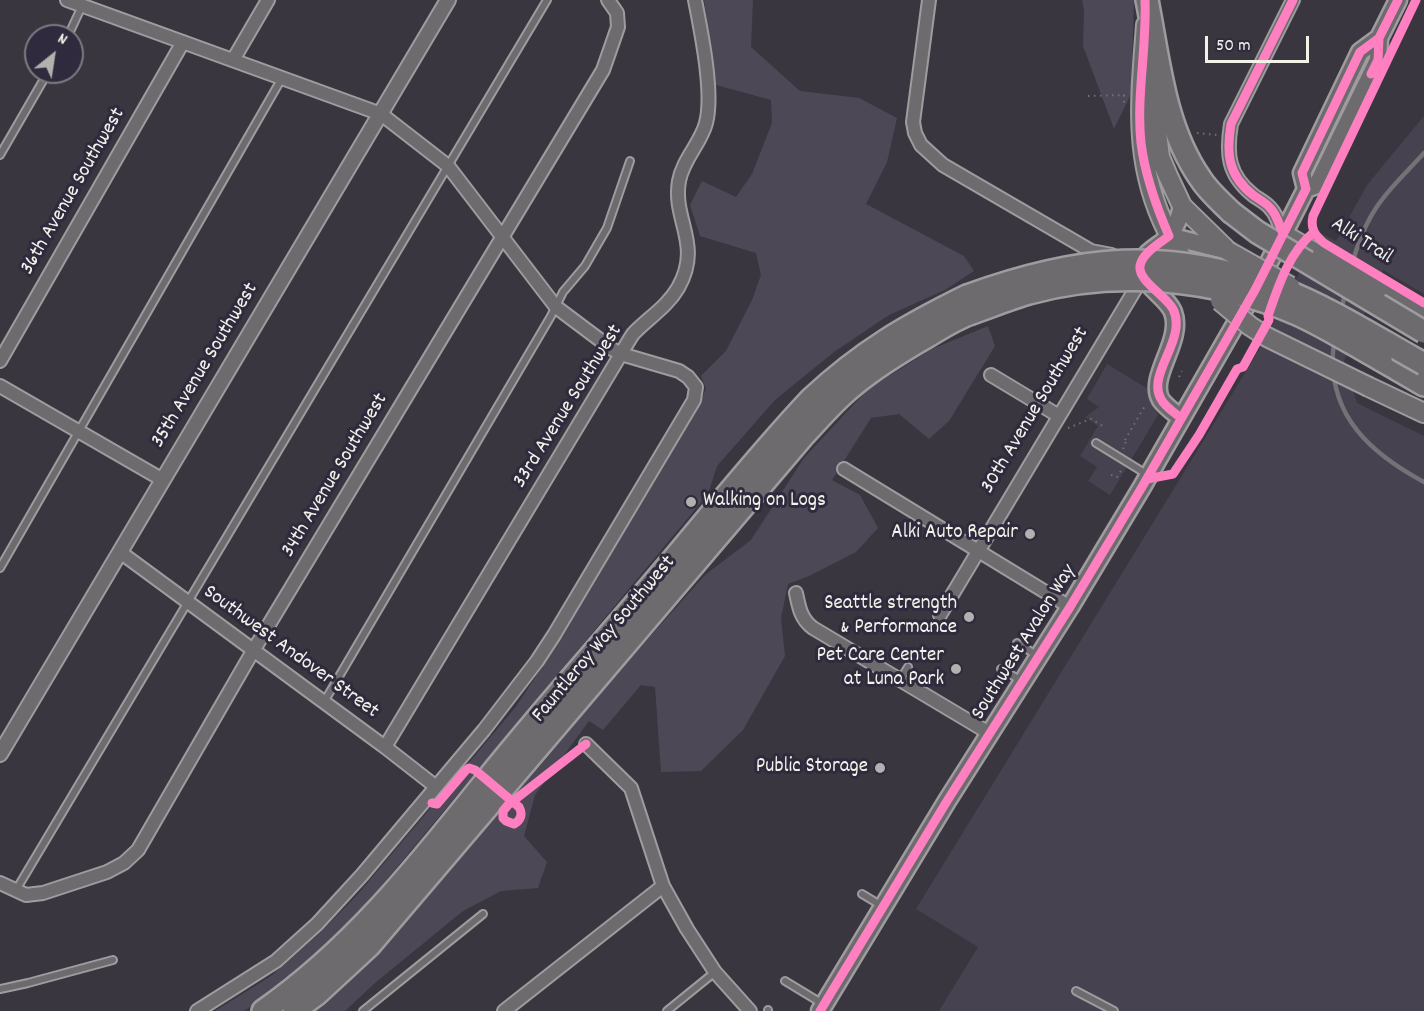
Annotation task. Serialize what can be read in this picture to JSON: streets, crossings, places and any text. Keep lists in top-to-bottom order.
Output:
{
  "streets": {
    "highway": ["Fauntleroy Way Southwest"],
    "main road": ["30th Avenue Southwest", "Southwest Avalon Way"],
    "street": [
      "36th Avenue Southwest",
      "35th Avenue Southwest",
      "33rd Avenue Southwest",
      "34th Avenue Southwest",
      "Southwest Andover Street"
    ],
    "cycle path": ["Alki Trail"]
  },
  "crossings": [
    ["35th Avenue Southwest", "Southwest Andover Street"],
    ["33rd Avenue Southwest", "Fauntleroy Way Southwest"],
    ["33rd Avenue Southwest", "Southwest Andover Street"],
    ["34th Avenue Southwest", "Southwest Andover Street"],
    ["Fauntleroy Way Southwest", "Southwest Andover Street"]
  ],
  "places": [
    "Walking on Logs",
    "Alki Auto Repair",
    "Seattle strength & Performance",
    "Pet Care Center at Luna Park",
    "Public Storage"
  ],
  "scale_bar": "50 m",
  "north": "top right"
}
